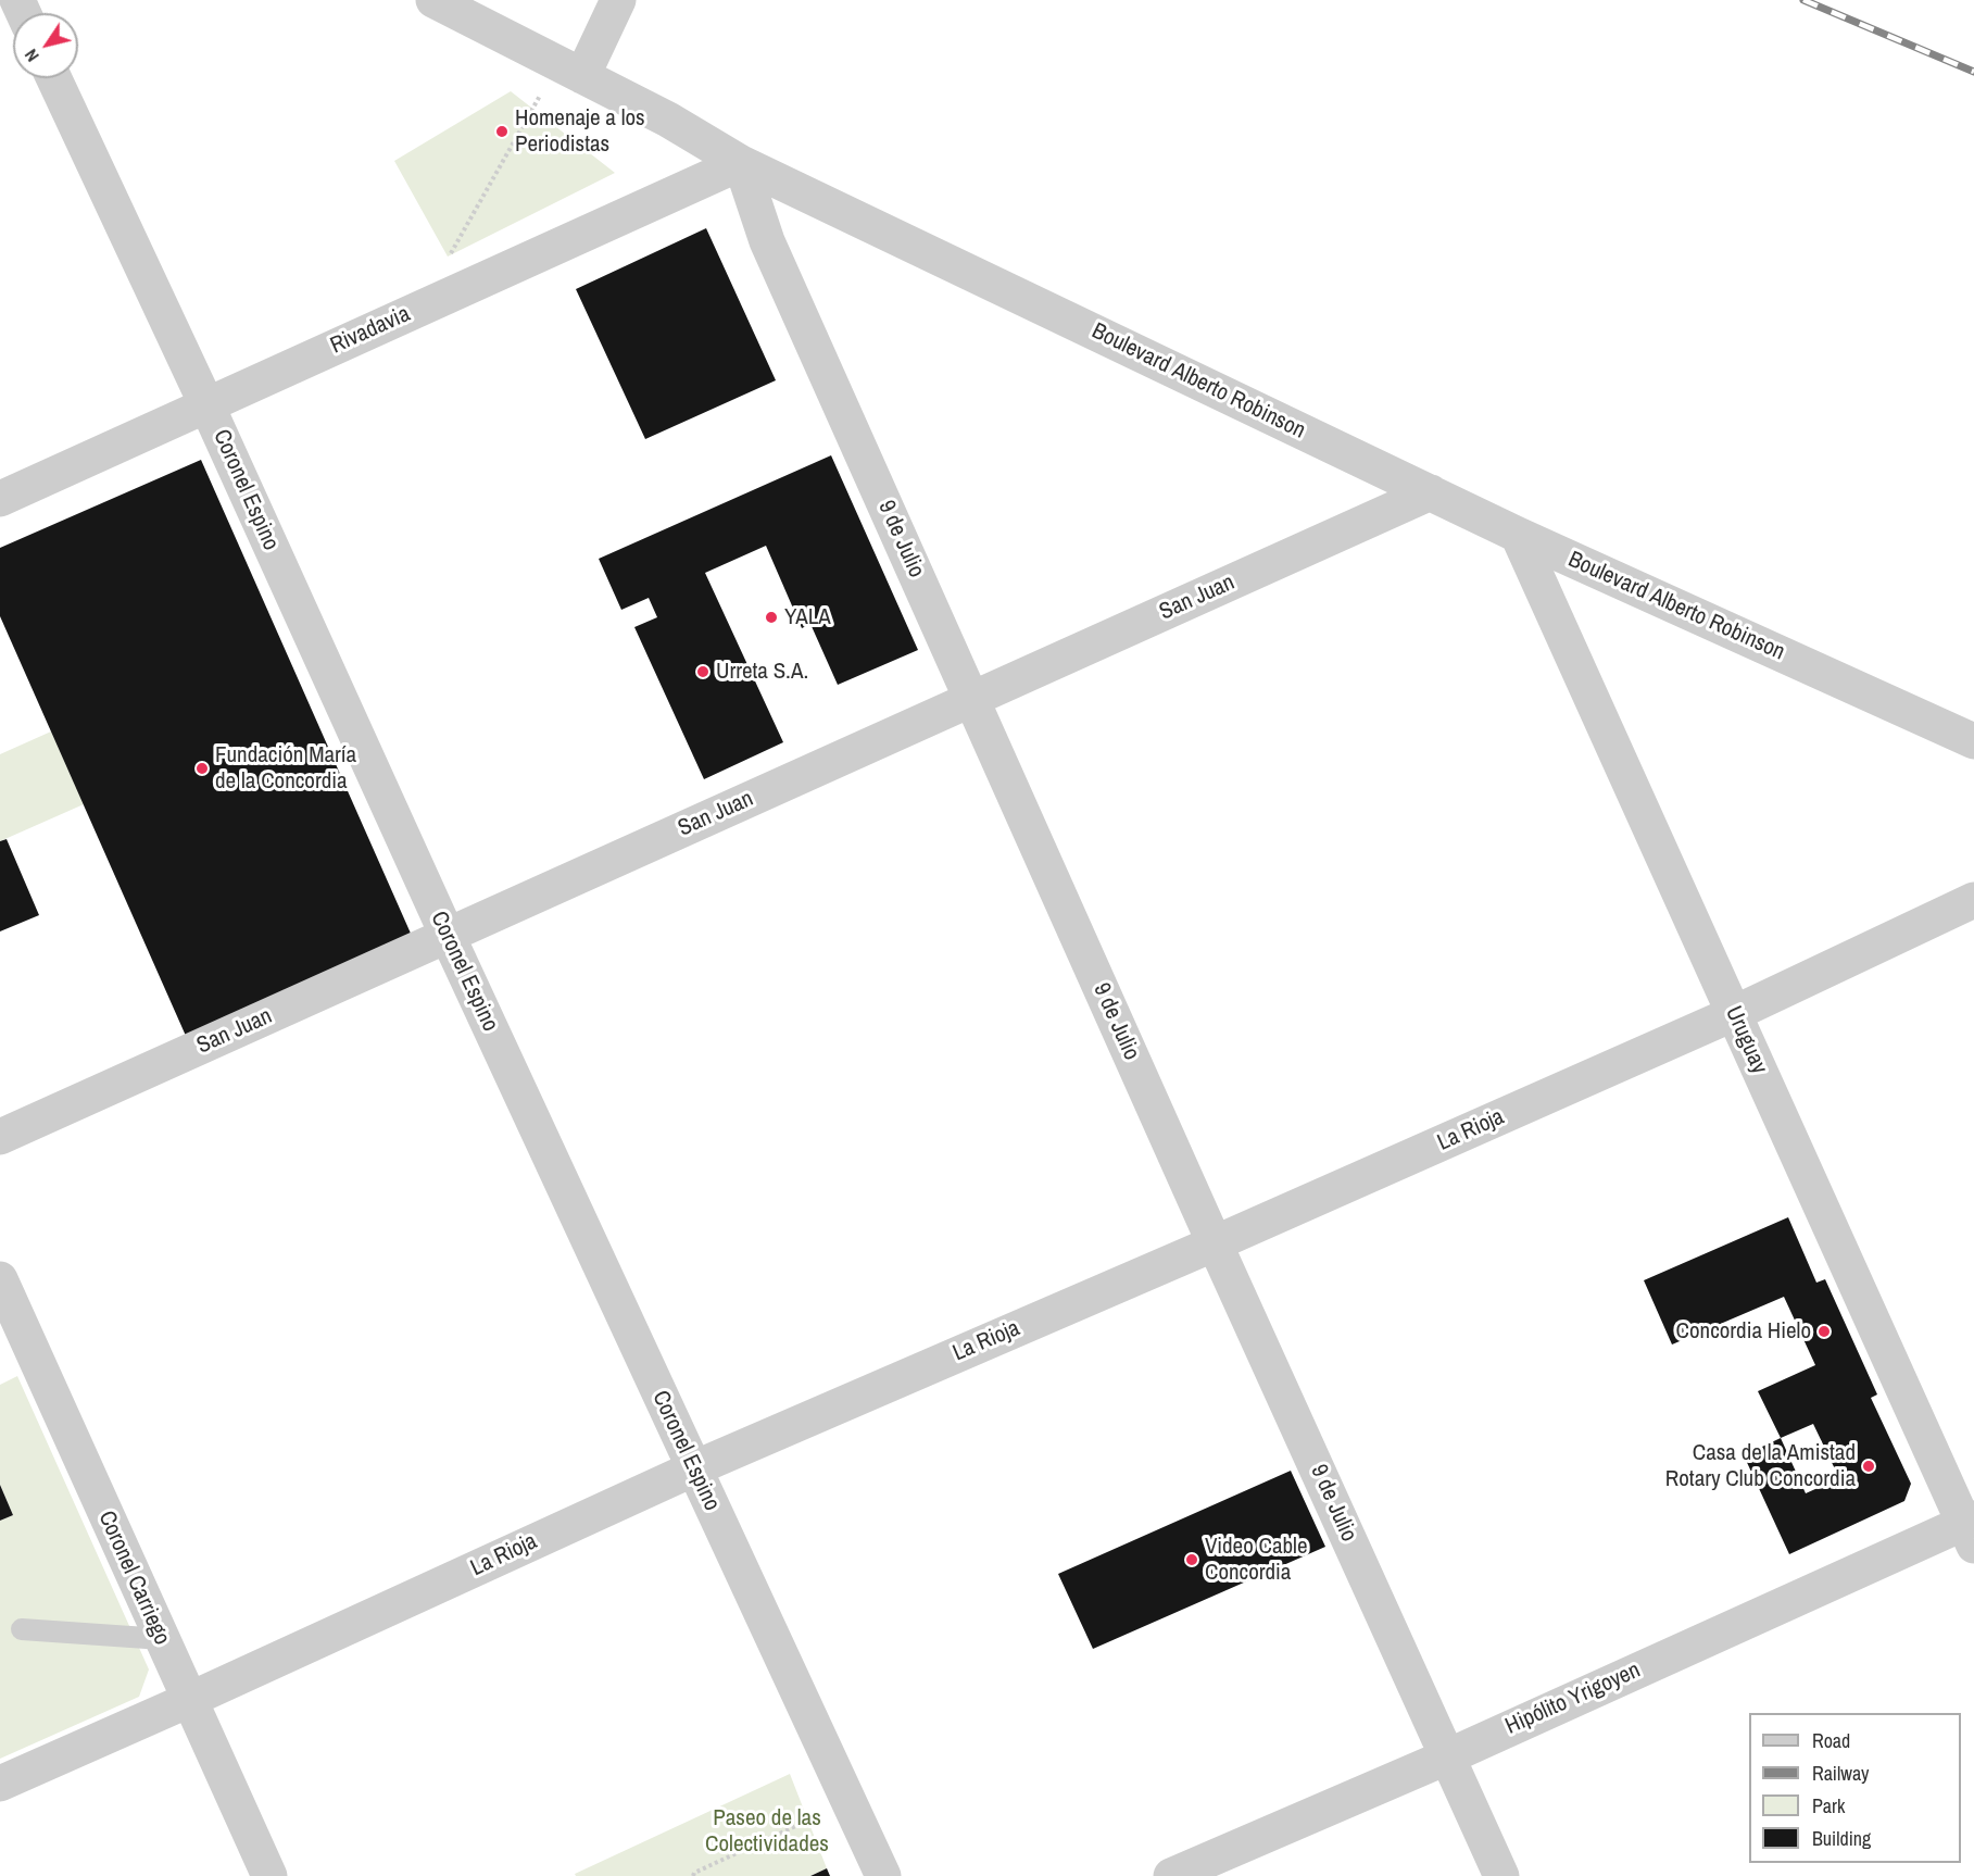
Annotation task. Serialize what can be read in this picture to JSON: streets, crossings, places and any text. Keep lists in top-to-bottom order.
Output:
{
  "streets": {
    "street": [
      "Rivadavia",
      "Boulevard Alberto Robinson",
      "Coronel Espino",
      "9 de Julio",
      "San Juan",
      "Uruguay",
      "La Rioja",
      "Coronel Carriego",
      "Hipólito Yrigoyen"
    ]
  },
  "crossings": [
    ["Rivadavia", "Boulevard Alberto Robinson"],
    ["Rivadavia", "Coronel Espino"],
    ["Rivadavia", "9 de Julio"],
    ["Boulevard Alberto Robinson", "9 de Julio"],
    ["Boulevard Alberto Robinson", "San Juan"],
    ["Boulevard Alberto Robinson", "Uruguay"],
    ["Coronel Espino", "San Juan"],
    ["Coronel Espino", "La Rioja"],
    ["9 de Julio", "San Juan"],
    ["9 de Julio", "La Rioja"],
    ["9 de Julio", "Hipólito Yrigoyen"],
    ["Uruguay", "La Rioja"],
    ["Uruguay", "Hipólito Yrigoyen"],
    ["La Rioja", "Coronel Carriego"]
  ],
  "parks": ["Paseo de las Colectividades"],
  "places": [
    "Homenaje a los Periodistas",
    "YALA",
    "Urreta S.A.",
    "Fundación María de la Concordia",
    "Concordia Hielo",
    "Casa de la Amistad Rotary Club Concordia",
    "Video Cable Concordia"
  ],
  "legend": [
    "Road",
    "Railway",
    "Park",
    "Building"
  ],
  "north": "bottom left"
}
